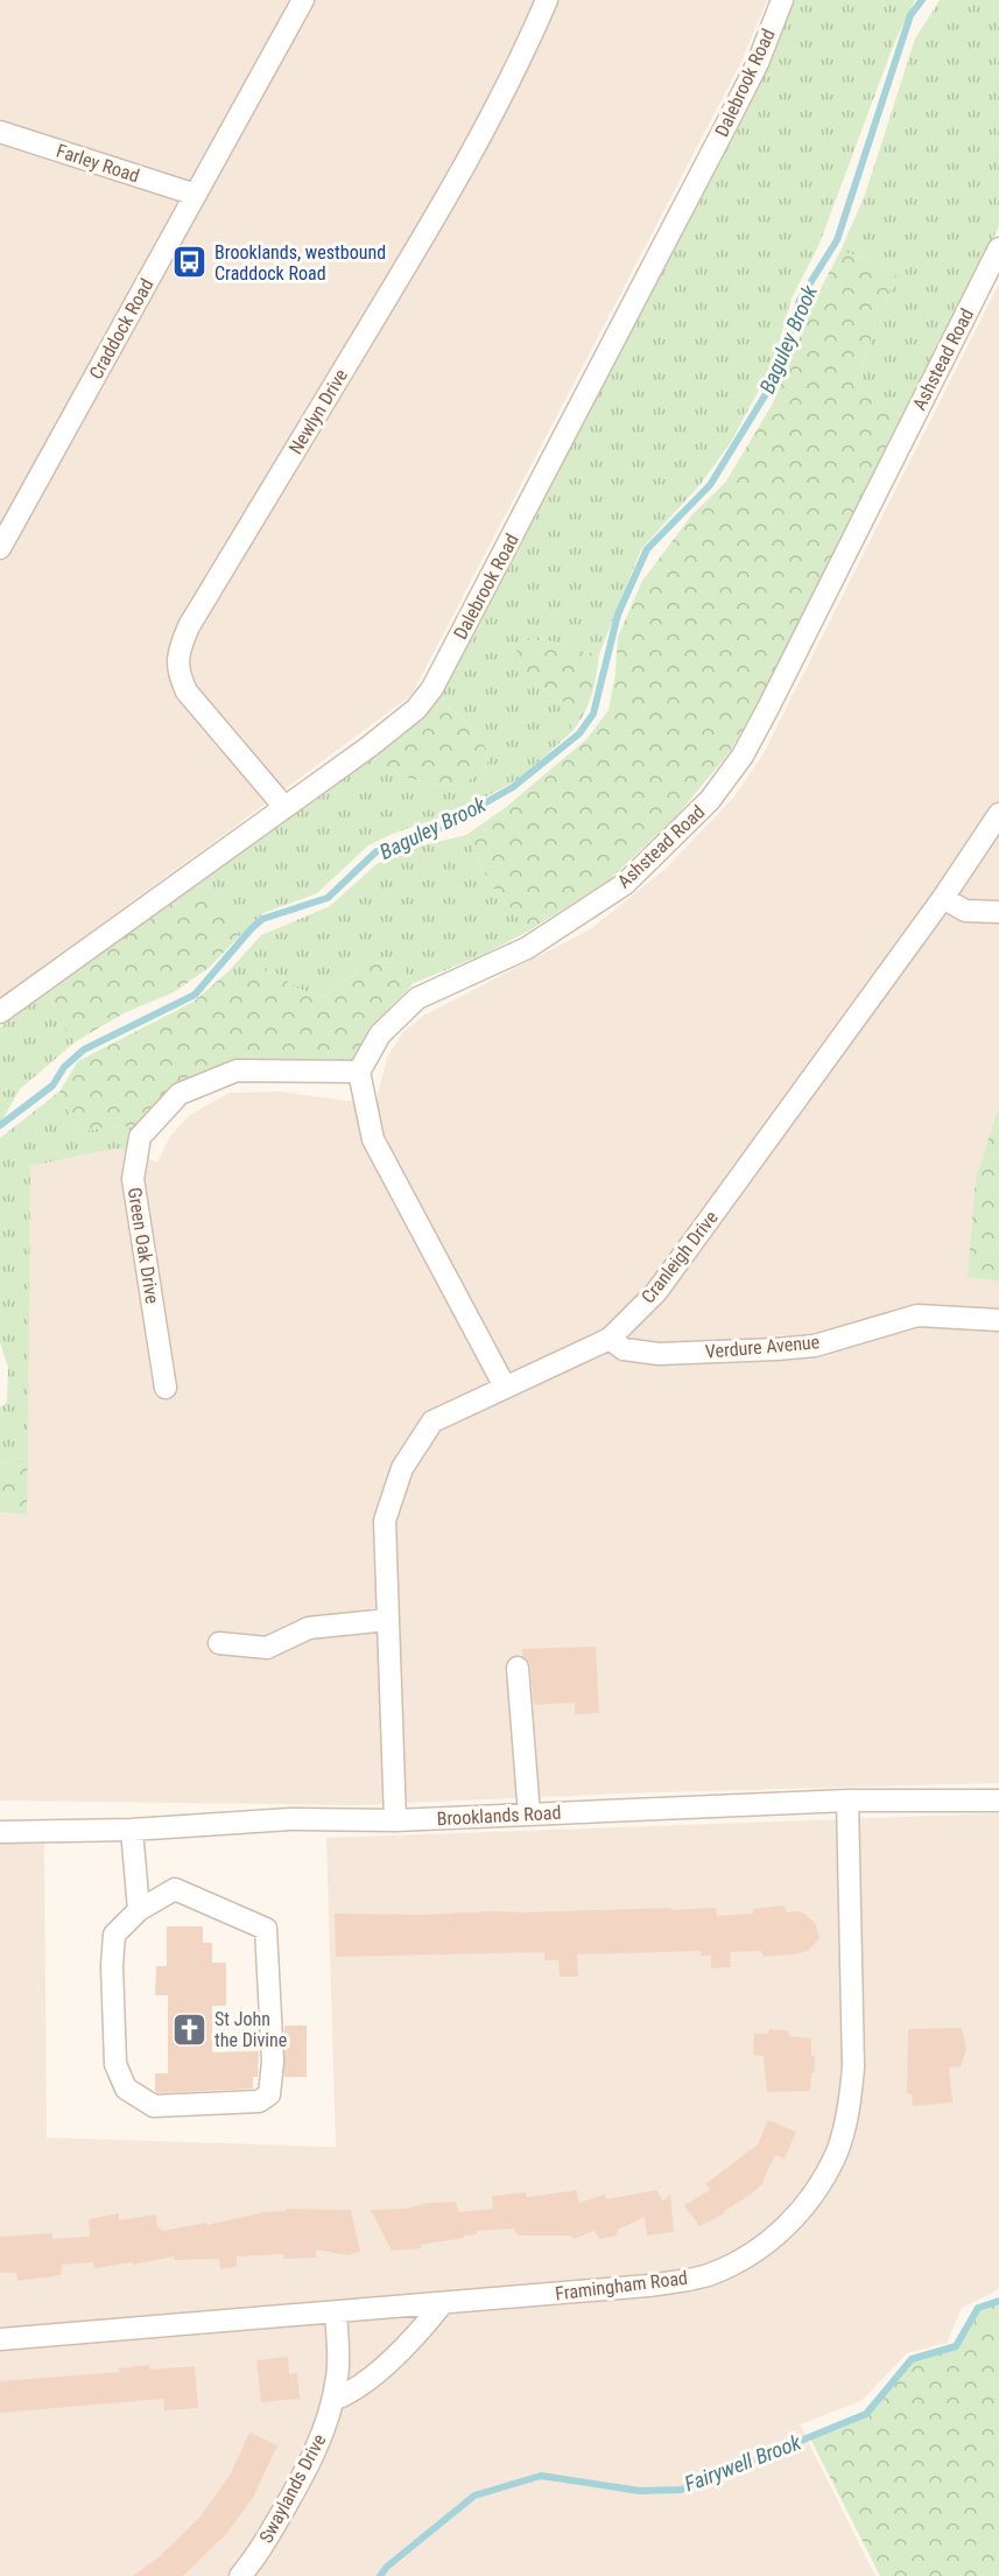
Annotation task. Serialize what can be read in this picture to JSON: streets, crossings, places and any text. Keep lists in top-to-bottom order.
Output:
{
  "streets": {
    "street": [
      "Dalebrook Road",
      "Farley Road",
      "Craddock Road",
      "Ashstead Road",
      "Newlyn Drive",
      "Green Oak Drive",
      "Cranleigh Drive",
      "Verdure Avenue",
      "Brooklands Road",
      "Framingham Road",
      "Swaylands Drive"
    ]
  },
  "crossings": [
    ["Dalebrook Road", "Newlyn Drive"],
    ["Farley Road", "Craddock Road"],
    ["Ashstead Road", "Green Oak Drive"],
    ["Cranleigh Drive", "Verdure Avenue"],
    ["Cranleigh Drive", "Brooklands Road"],
    ["Brooklands Road", "Framingham Road"],
    ["Framingham Road", "Swaylands Drive"]
  ],
  "water": ["Baguley Brook", "Fairywell Brook"],
  "places": {
    "bus stop": ["Brooklands, westbound Craddock Road"],
    "church": ["St John the Divine"]
  }
}
